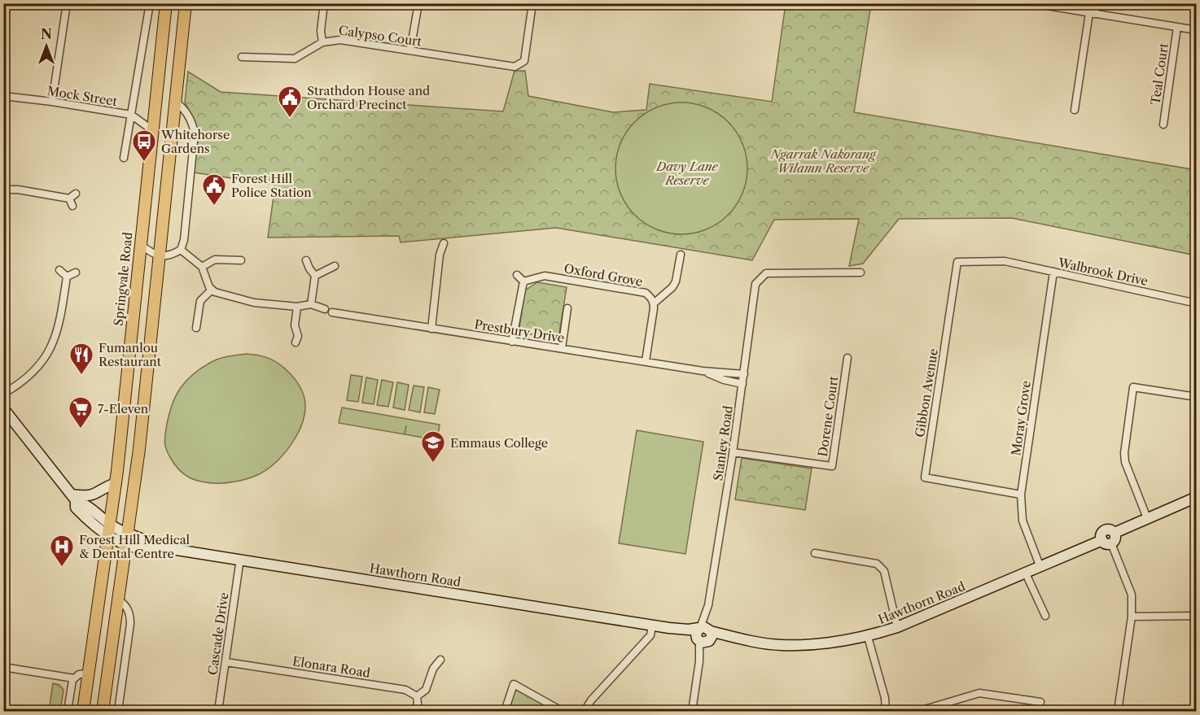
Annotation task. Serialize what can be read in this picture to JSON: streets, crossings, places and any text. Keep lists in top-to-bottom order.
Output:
{
  "streets": {
    "highway": ["Springvale Road"],
    "main road": ["Hawthorn Road"],
    "street": [
      "Calypso Court",
      "Teal Court",
      "Mock Street",
      "Walbrook Drive",
      "Oxford Grove",
      "Prestbury Drive",
      "Gibbon Avenue",
      "Dorene Court",
      "Moray Grove",
      "Stanley Road",
      "Cascade Drive",
      "Elonara Road"
    ]
  },
  "crossings": [
    ["Mock Street", "Springvale Road"],
    ["Walbrook Drive", "Gibbon Avenue"],
    ["Walbrook Drive", "Moray Grove"],
    ["Springvale Road", "Hawthorn Road"],
    ["Prestbury Drive", "Stanley Road"],
    ["Gibbon Avenue", "Moray Grove"],
    ["Dorene Court", "Stanley Road"],
    ["Moray Grove", "Hawthorn Road"],
    ["Stanley Road", "Hawthorn Road"],
    ["Hawthorn Road", "Cascade Drive"],
    ["Cascade Drive", "Elonara Road"]
  ],
  "parks": ["Ngarrak Nakorang Wilamn Reserve", "Davy Lane Reserve"],
  "places": {
    "public building": ["Strathdon House and Orchard Precinct", "Forest Hill Police Station"],
    "bus stop": ["Whitehorse Gardens"],
    "restaurant": ["Fumanlou Restaurant"],
    "supermarket": ["7-Eleven"],
    "school or university": ["Emmaus College"],
    "hospital": ["Forest Hill Medical & Dental Centre"]
  },
  "north": "top"
}
